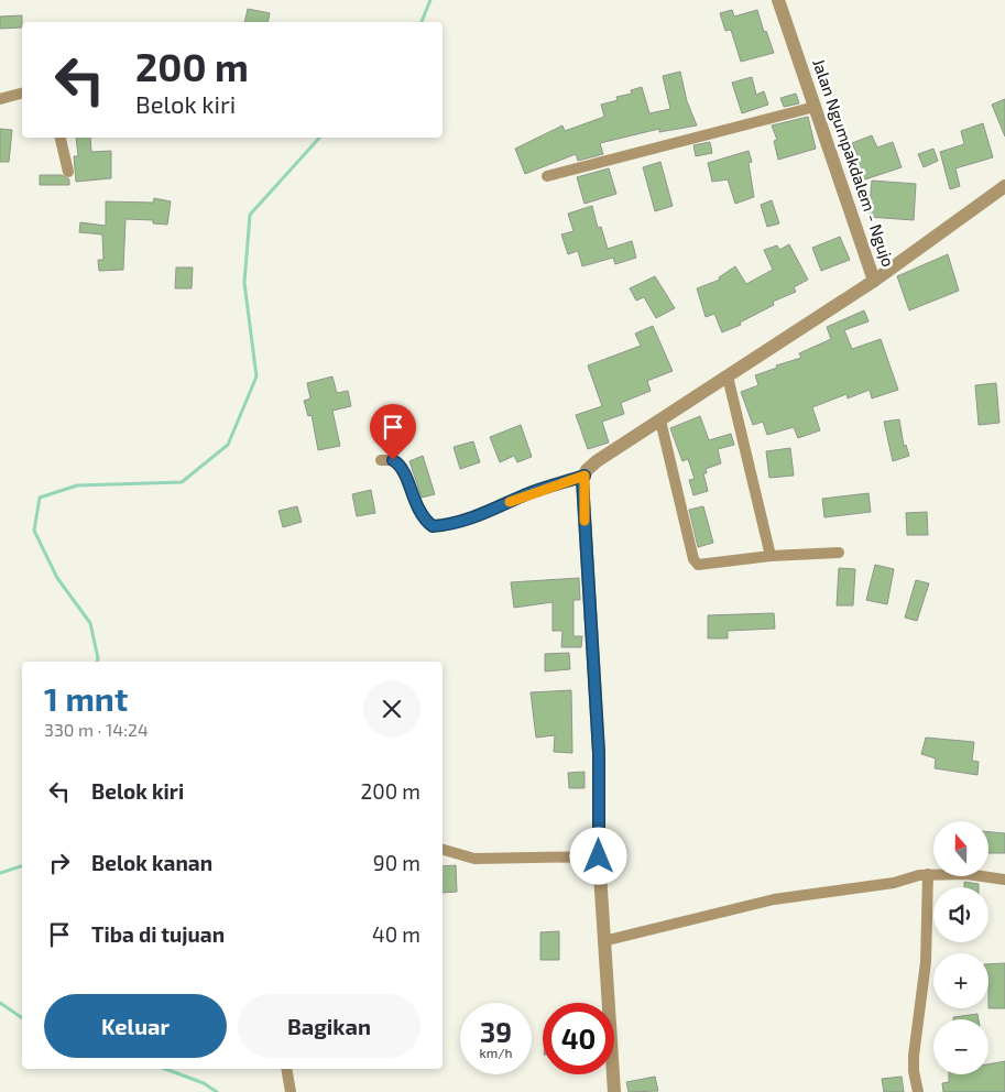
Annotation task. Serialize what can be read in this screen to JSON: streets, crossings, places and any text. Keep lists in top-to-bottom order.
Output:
{
  "streets": {
    "street": ["Jalan Ngumpakdalem - Ngujo"]
  },
  "north": "top",
  "page": {
    "turn": ["200 m", "Belok kiri"],
    "heading": ["1 mnt", "330 m · 14:24"],
    "list": [
      {
        "name": "Belok kiri",
        "value": "200 m"
      },
      {
        "name": "Belok kanan",
        "value": "90 m"
      },
      {
        "name": "Tiba di tujuan",
        "value": "40 m"
      }
    ],
    "map_buttons": ["+", "−"],
    "buttons": ["Keluar", "Bagikan"],
    "speed": "39 km/h",
    "limit": "40"
  }
}
